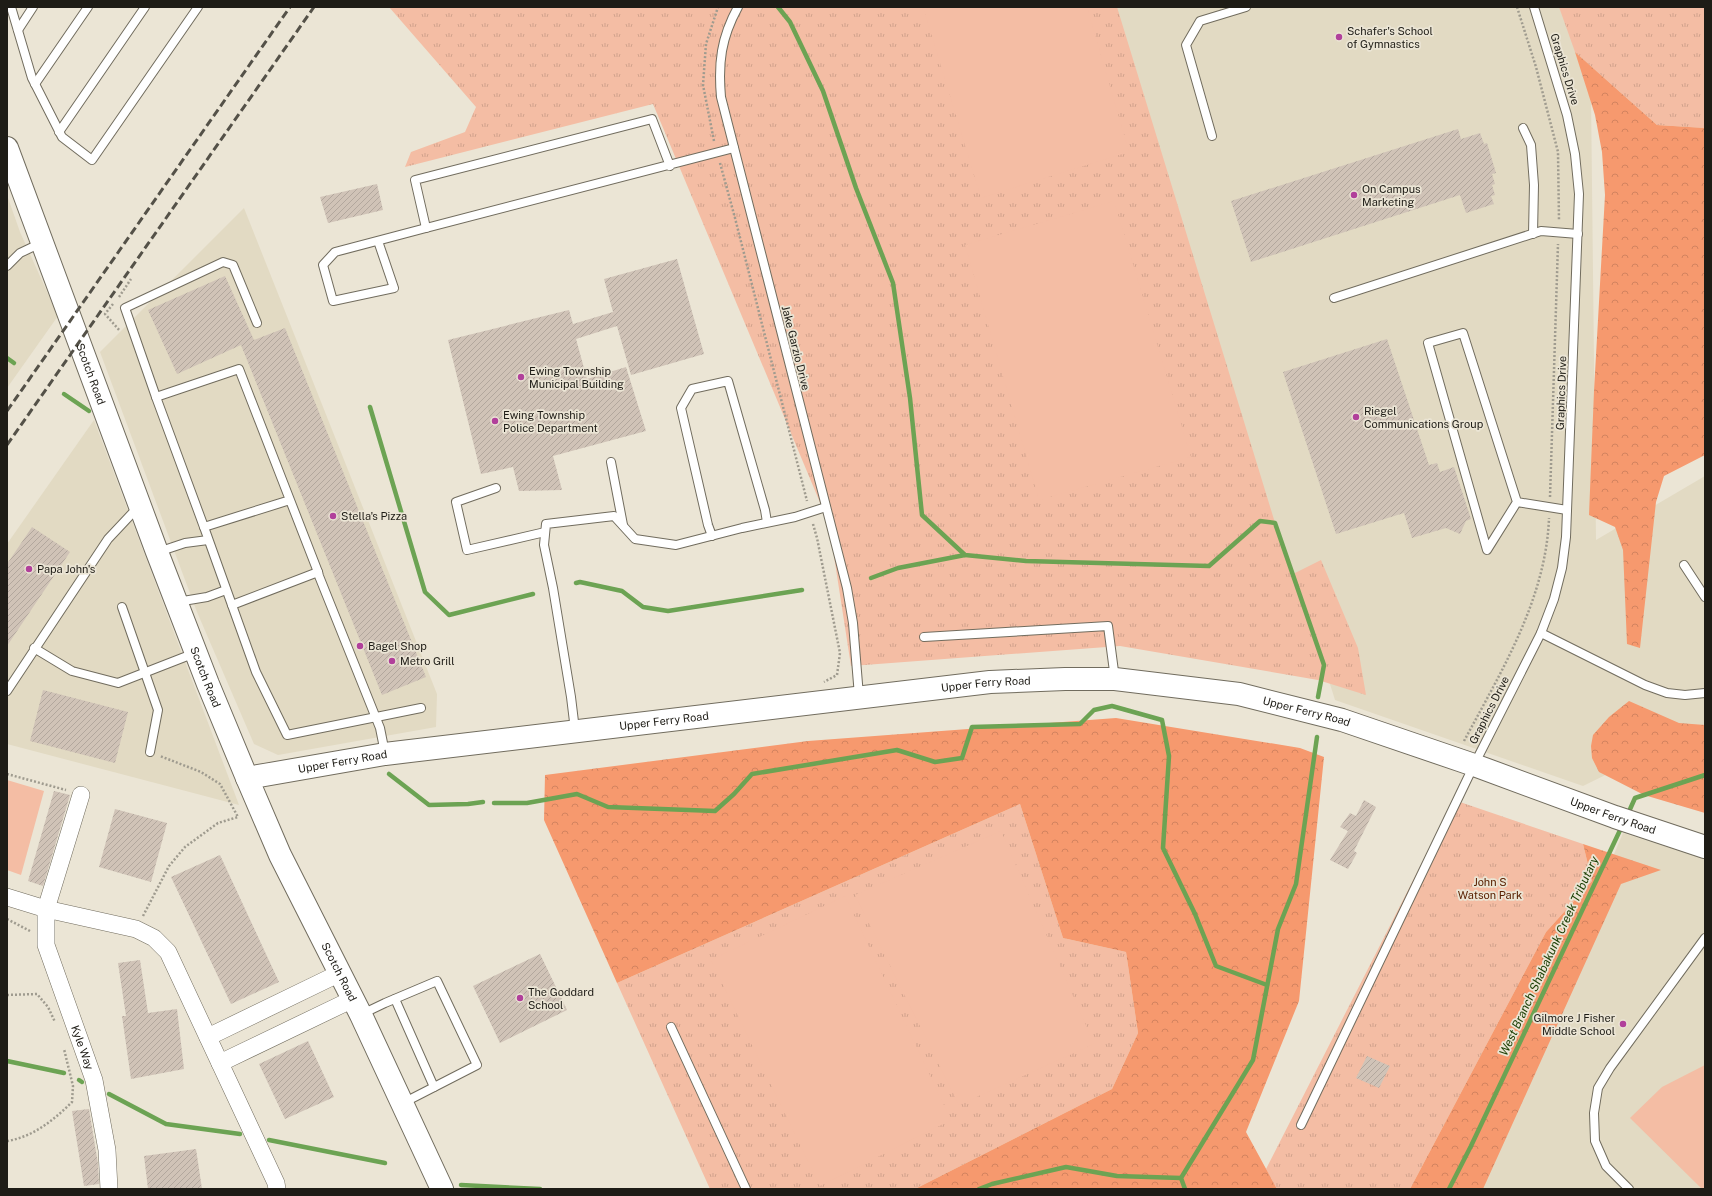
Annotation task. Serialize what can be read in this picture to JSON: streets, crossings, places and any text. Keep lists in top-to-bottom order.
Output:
{
  "streets": {
    "main road": ["Scotch Road", "Upper Ferry Road"],
    "street": ["Kyle Way"],
    "lane": ["Graphics Drive", "Jake Garzio Drive"]
  },
  "crossings": [
    ["Graphics Drive", "Upper Ferry Road"],
    ["Jake Garzio Drive", "Upper Ferry Road"],
    ["Scotch Road", "Upper Ferry Road"]
  ],
  "water": ["West Branch Shabakunk Creek Tributary"],
  "parks": ["John S Watson Park"],
  "places": [
    "Schafer's School of Gymnastics",
    "On Campus Marketing",
    "Ewing Township Municipal Building",
    "Riegel Communications Group",
    "Ewing Township Police Department",
    "Stella's Pizza",
    "Papa John's",
    "Bagel Shop",
    "Metro Grill",
    "The Goddard School",
    "Gilmore J Fisher Middle School"
  ]
}
